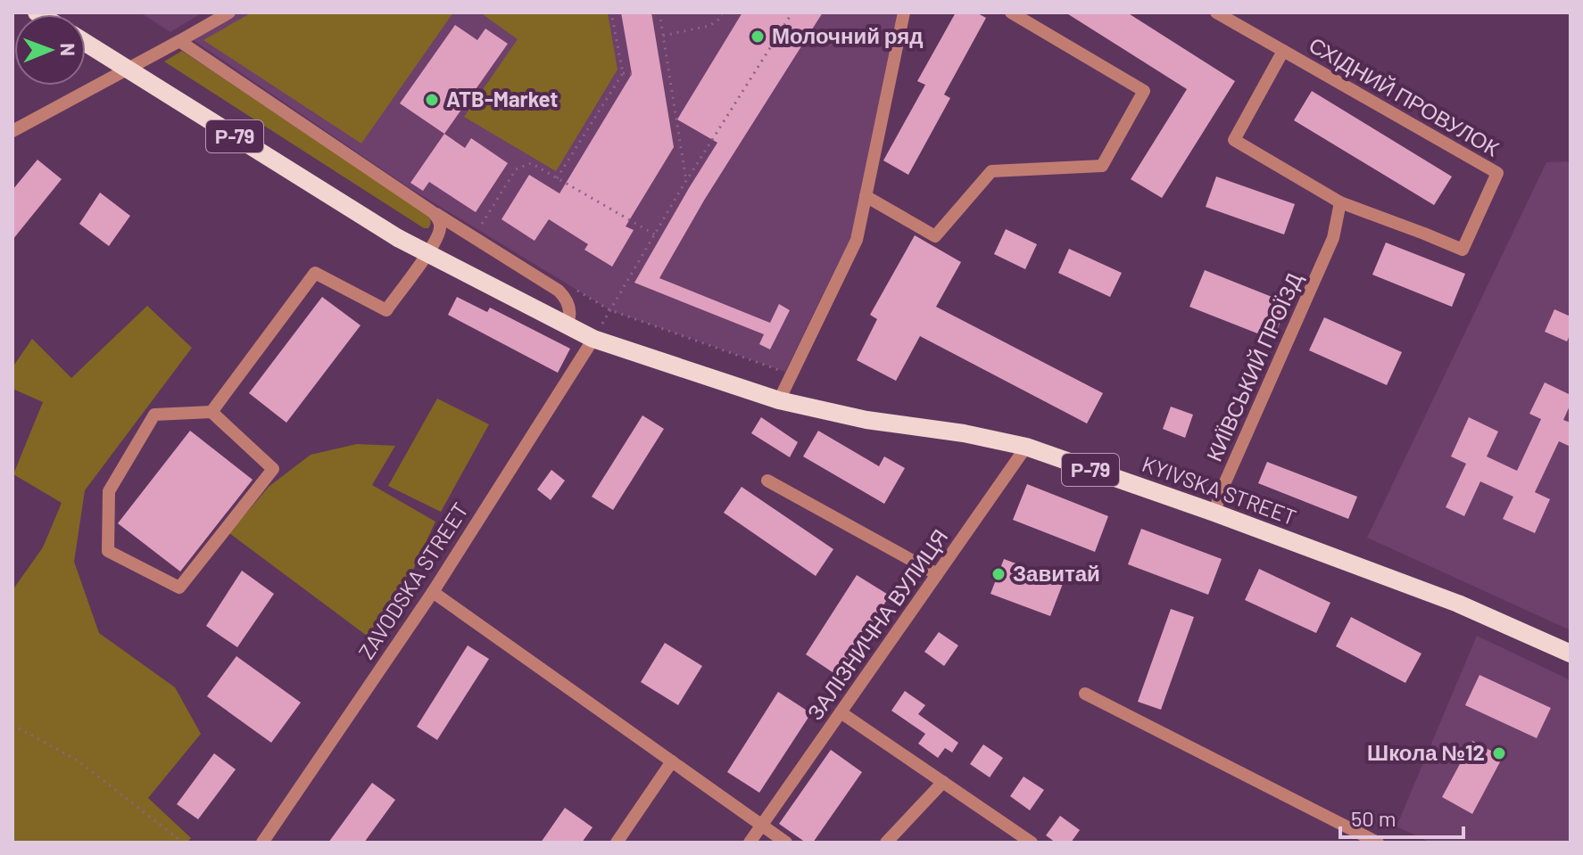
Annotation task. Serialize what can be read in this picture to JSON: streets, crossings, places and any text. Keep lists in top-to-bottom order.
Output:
{
  "streets": {
    "main road": ["Р-79", "KYIVSKA STREET"],
    "street": [
      "СХІДНИЙ ПРОВУЛОК",
      "КИЇВСЬКИЙ ПРОЇЗД",
      "ZAVODSKA STREET",
      "ЗАЛІЗНИЧНА ВУЛИЦЯ"
    ]
  },
  "crossings": [
    ["СХІДНИЙ ПРОВУЛОК", "КИЇВСЬКИЙ ПРОЇЗД"],
    ["Р-79", "KYIVSKA STREET"],
    ["Р-79", "ZAVODSKA STREET"],
    ["КИЇВСЬКИЙ ПРОЇЗД", "KYIVSKA STREET"],
    ["KYIVSKA STREET", "ZAVODSKA STREET"],
    ["KYIVSKA STREET", "ЗАЛІЗНИЧНА ВУЛИЦЯ"]
  ],
  "places": [
    "Молочний ряд",
    "ATB-Market",
    "Завитай",
    "Школа №12"
  ],
  "scale_bar": "50 m",
  "north": "right"
}
